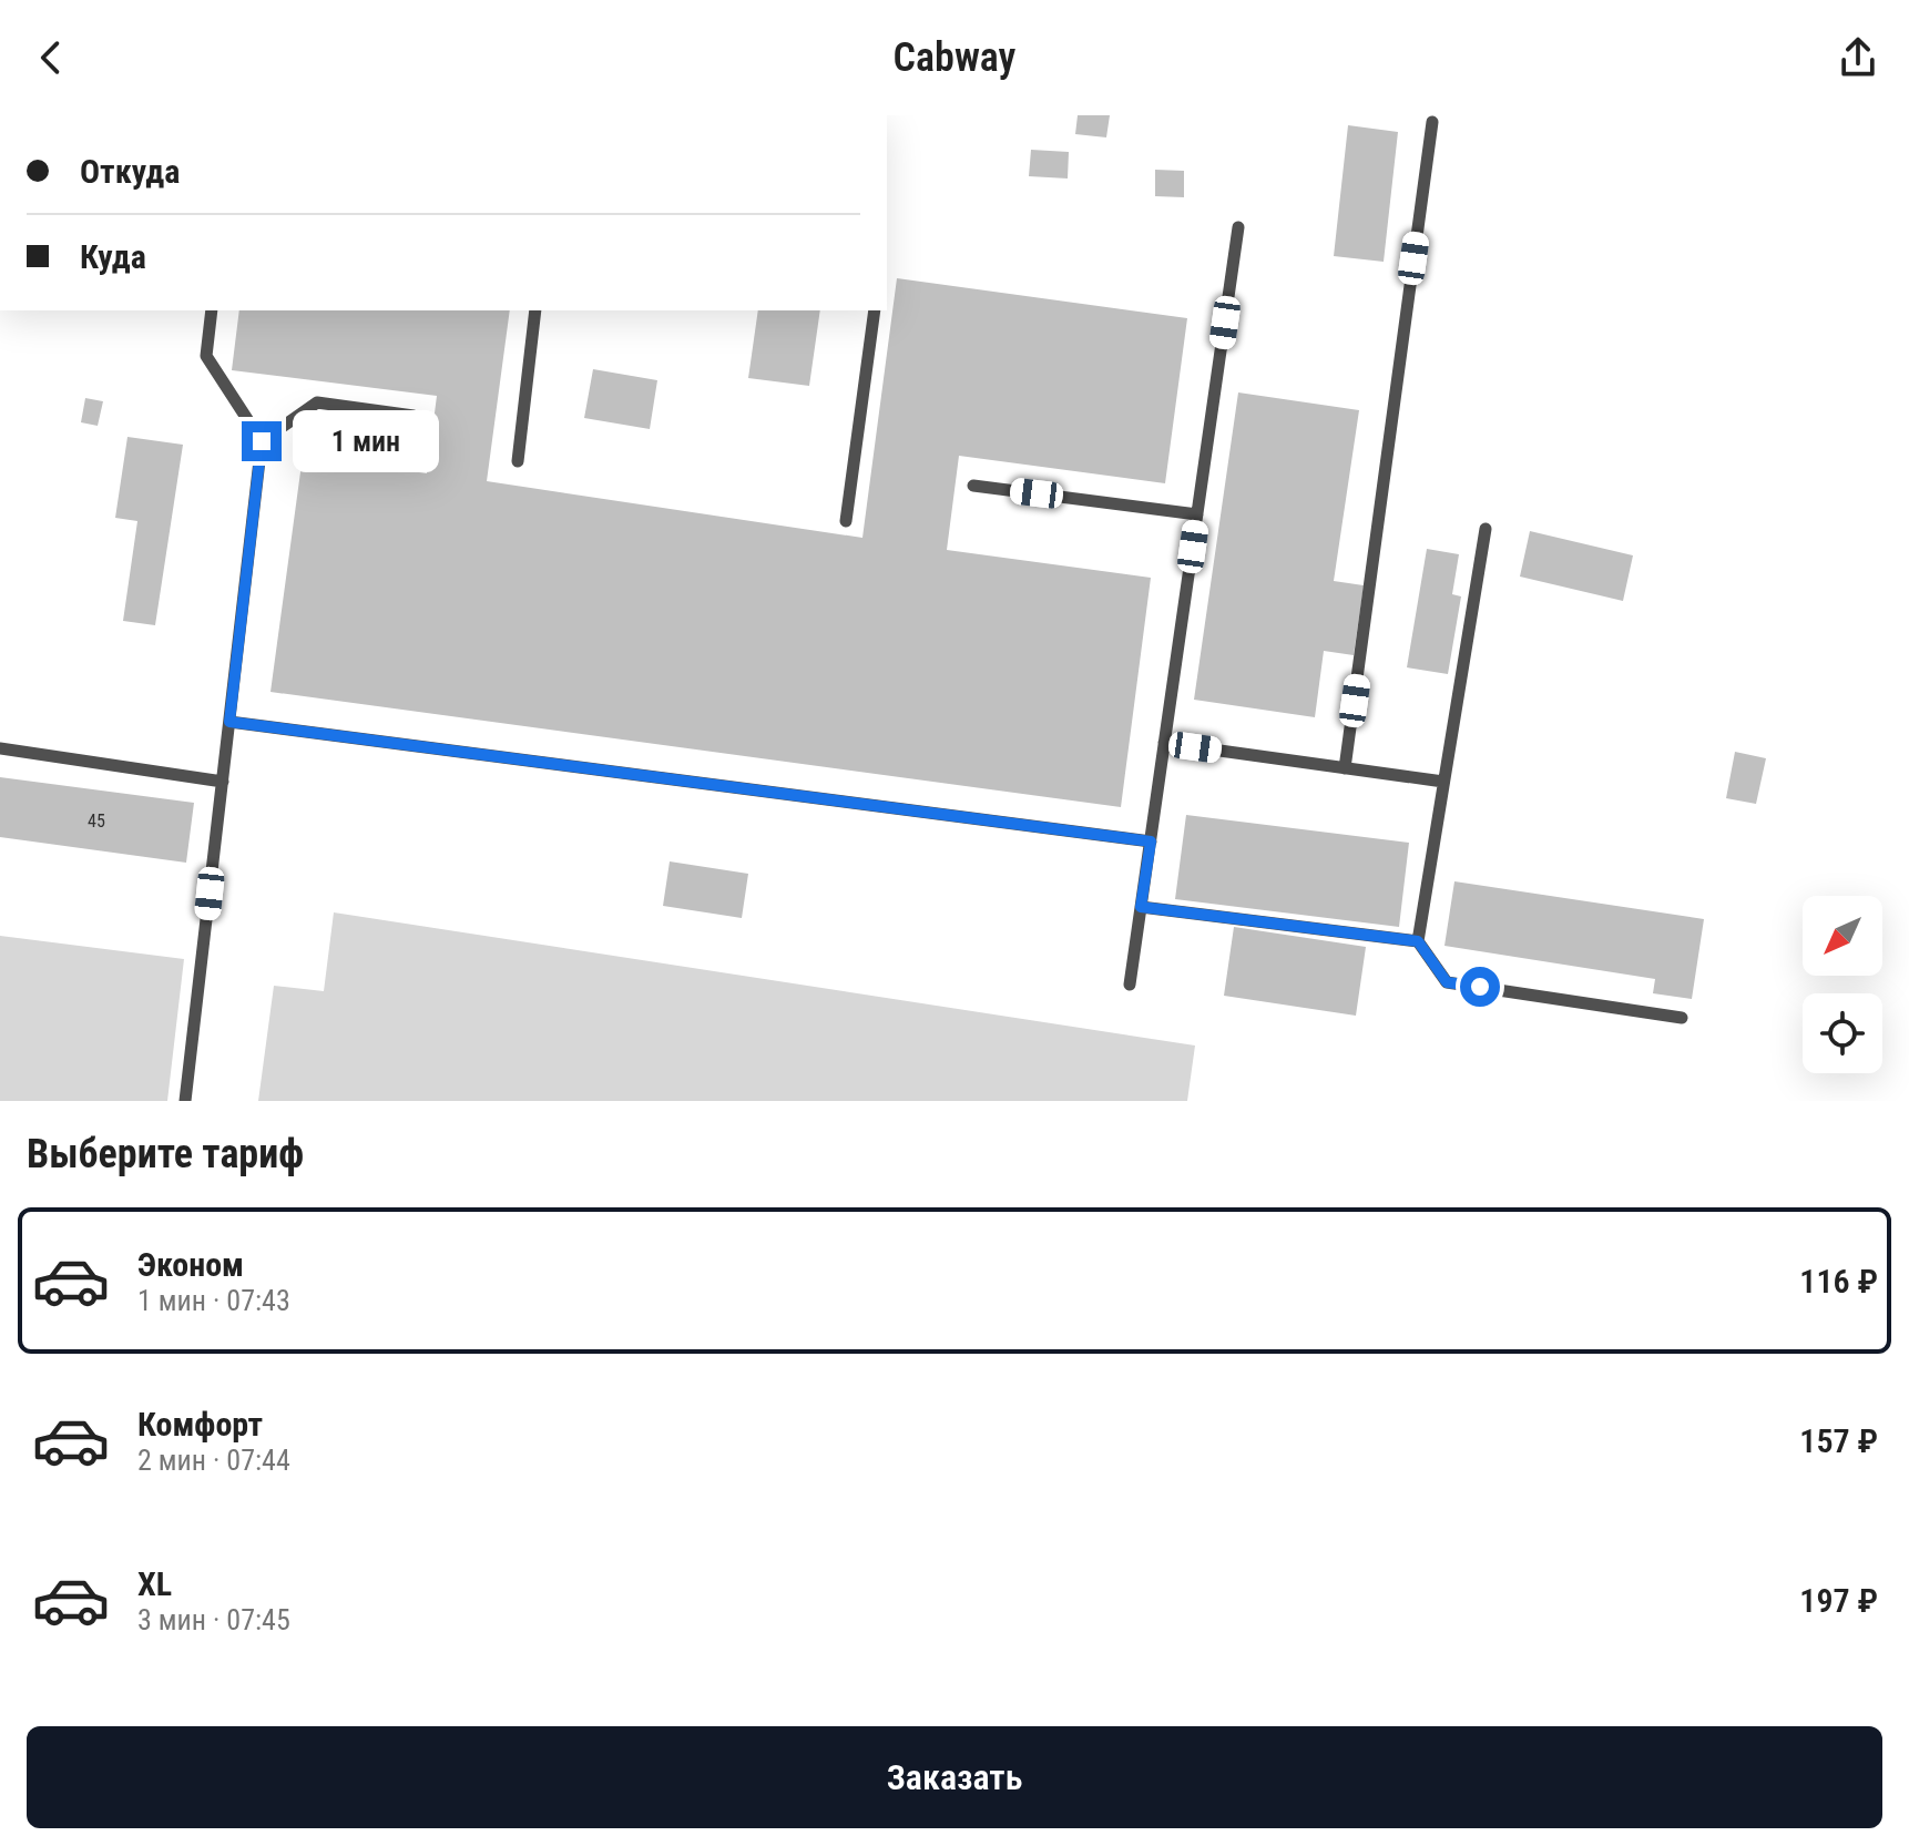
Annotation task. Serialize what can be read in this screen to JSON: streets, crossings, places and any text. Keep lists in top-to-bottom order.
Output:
{
  "house_numbers": ["45"],
  "north": "bottom left",
  "page": {
    "header": "Cabway",
    "banner": ["Откуда", "Куда"],
    "bubble": "1 мин",
    "heading": "Выберите тариф",
    "list": [
      {
        "name": "Эконом",
        "note": "1 мин · 07:43",
        "value": "116 ₽"
      },
      {
        "name": "Комфорт",
        "note": "2 мин · 07:44",
        "value": "157 ₽"
      },
      {
        "name": "XL",
        "note": "3 мин · 07:45",
        "value": "197 ₽"
      }
    ],
    "buttons": "Заказать"
  }
}
